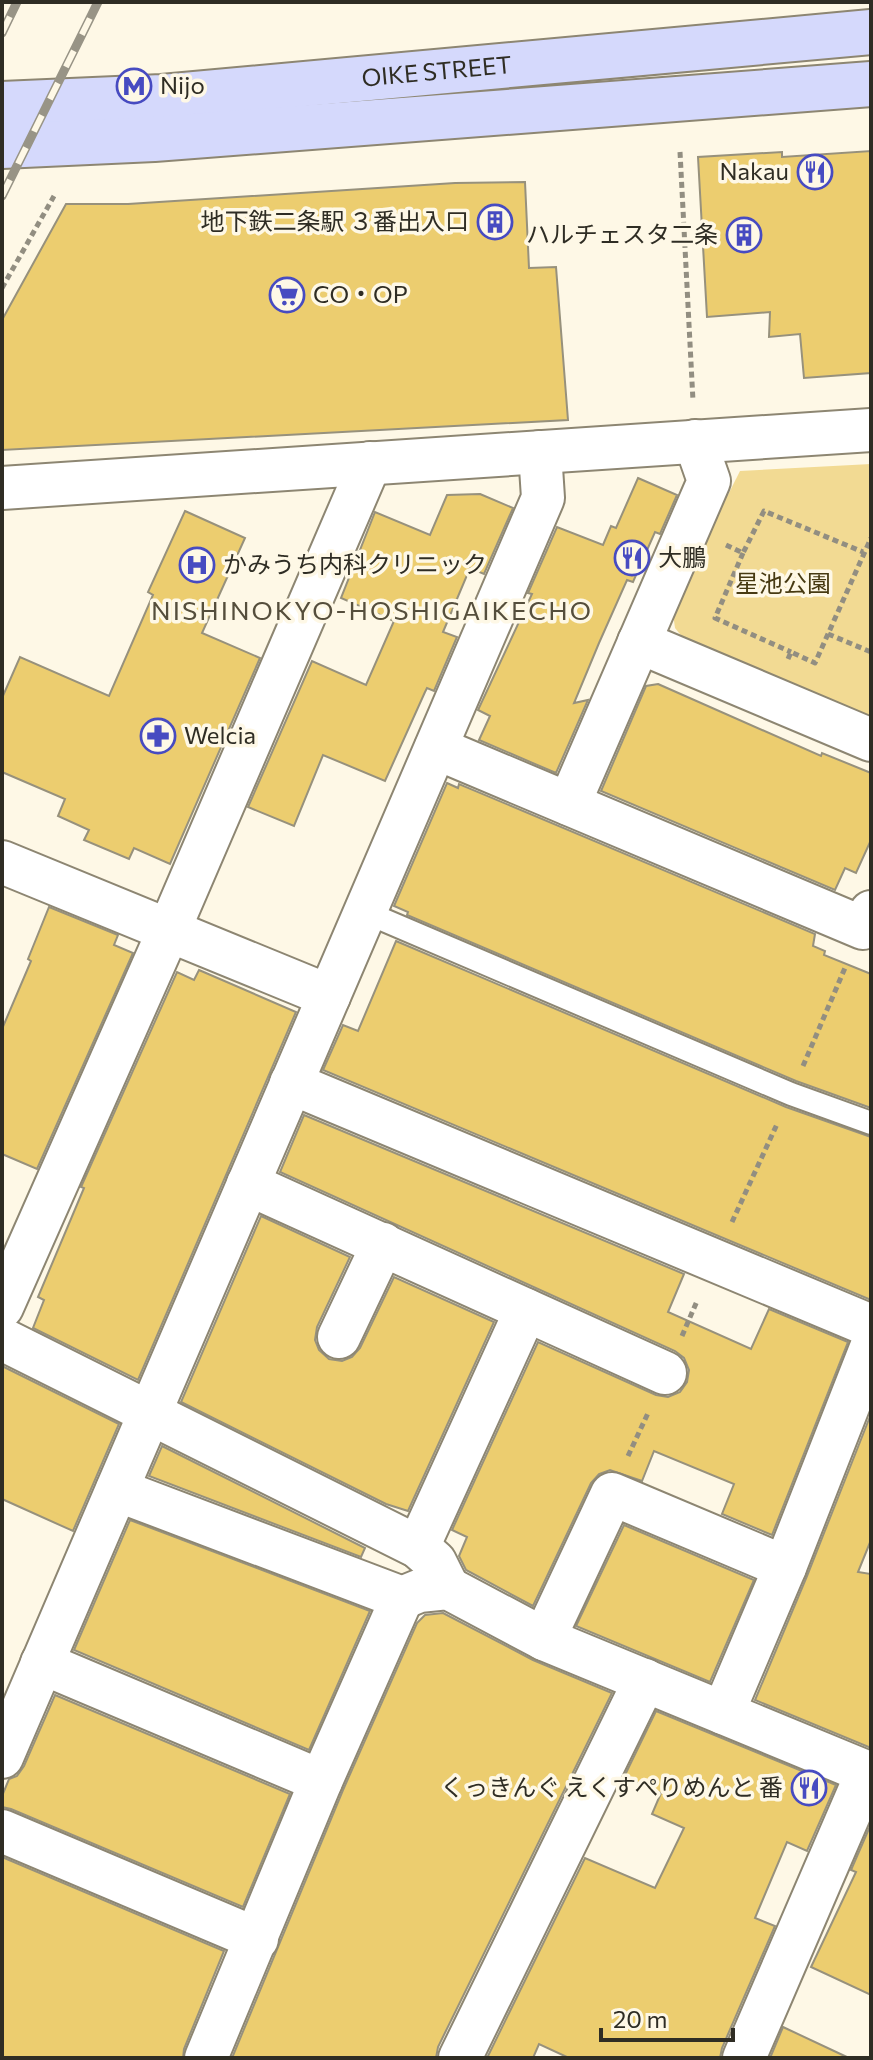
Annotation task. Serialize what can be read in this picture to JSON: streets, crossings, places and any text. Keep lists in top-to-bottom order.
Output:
{
  "streets": {
    "street": ["OIKE STREET"]
  },
  "districts": ["NISHINOKYO-HOSHIGAIKECHO"],
  "parks": ["星池公園"],
  "places": {
    "metro station": ["Nijo"],
    "restaurant": ["Nakau", "大鵬", "くっきんぐ えくすぺりめんと 番"],
    "building": ["地下鉄二条駅 ３番出入口", "ハルチェスタ二条"],
    "supermarket": ["CO・OP"],
    "hospital": ["かみうち内科クリニック"],
    "pharmacy": ["Welcia"]
  },
  "scale_bar": "20 m"
}
